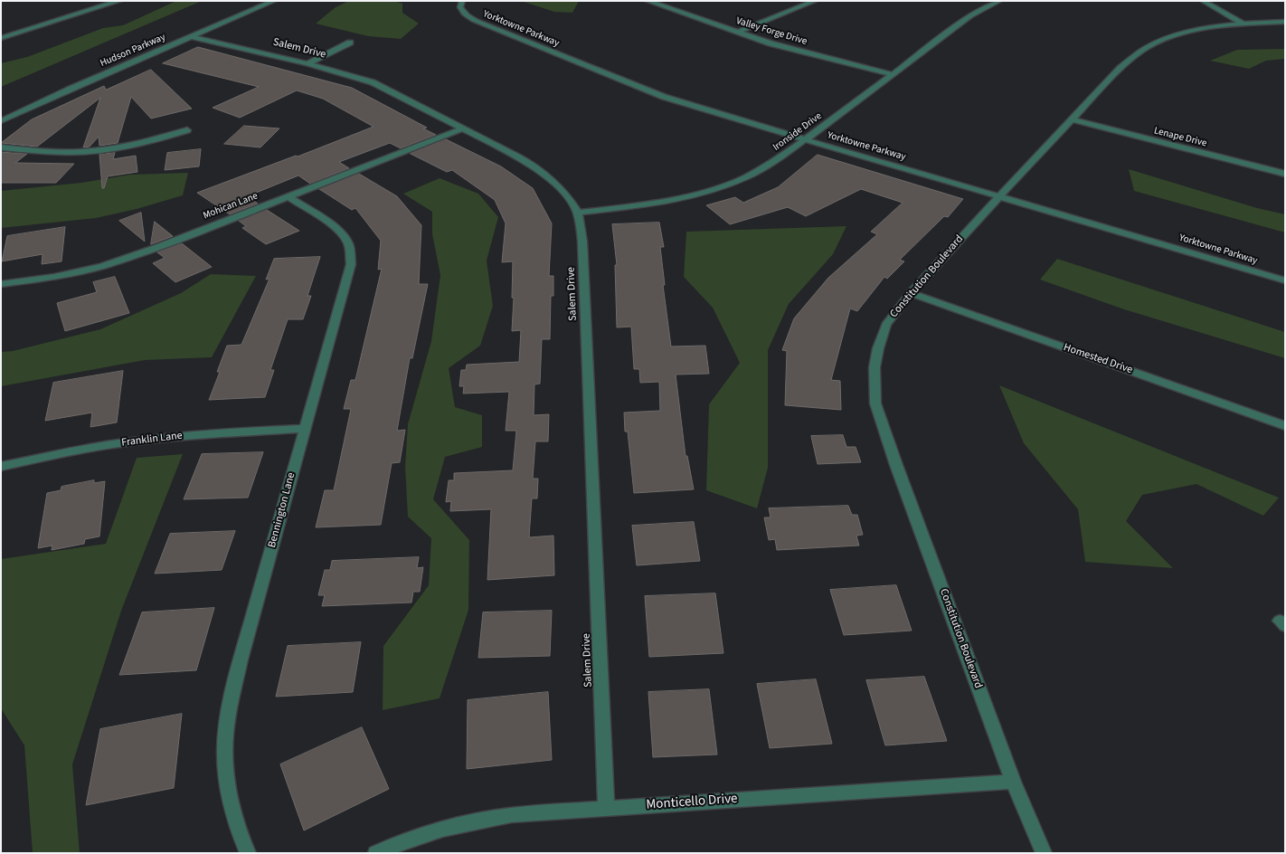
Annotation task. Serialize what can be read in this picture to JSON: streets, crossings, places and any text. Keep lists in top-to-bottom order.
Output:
{
  "streets": {
    "street": [
      "Yorktowne Parkway",
      "Valley Forge Drive",
      "Salem Drive",
      "Hudson Parkway",
      "Ironside Drive",
      "Lenape Drive",
      "Mohican Lane",
      "Constitution Boulevard",
      "Homested Drive",
      "Franklin Lane",
      "Bennington Lane",
      "Monticello Drive"
    ]
  },
  "crossings": [
    ["Yorktowne Parkway", "Ironside Drive"],
    ["Yorktowne Parkway", "Constitution Boulevard"],
    ["Valley Forge Drive", "Ironside Drive"],
    ["Salem Drive", "Hudson Parkway"],
    ["Salem Drive", "Ironside Drive"],
    ["Salem Drive", "Mohican Lane"],
    ["Salem Drive", "Monticello Drive"],
    ["Lenape Drive", "Constitution Boulevard"],
    ["Mohican Lane", "Bennington Lane"],
    ["Constitution Boulevard", "Homested Drive"],
    ["Constitution Boulevard", "Monticello Drive"],
    ["Franklin Lane", "Bennington Lane"]
  ]
}
